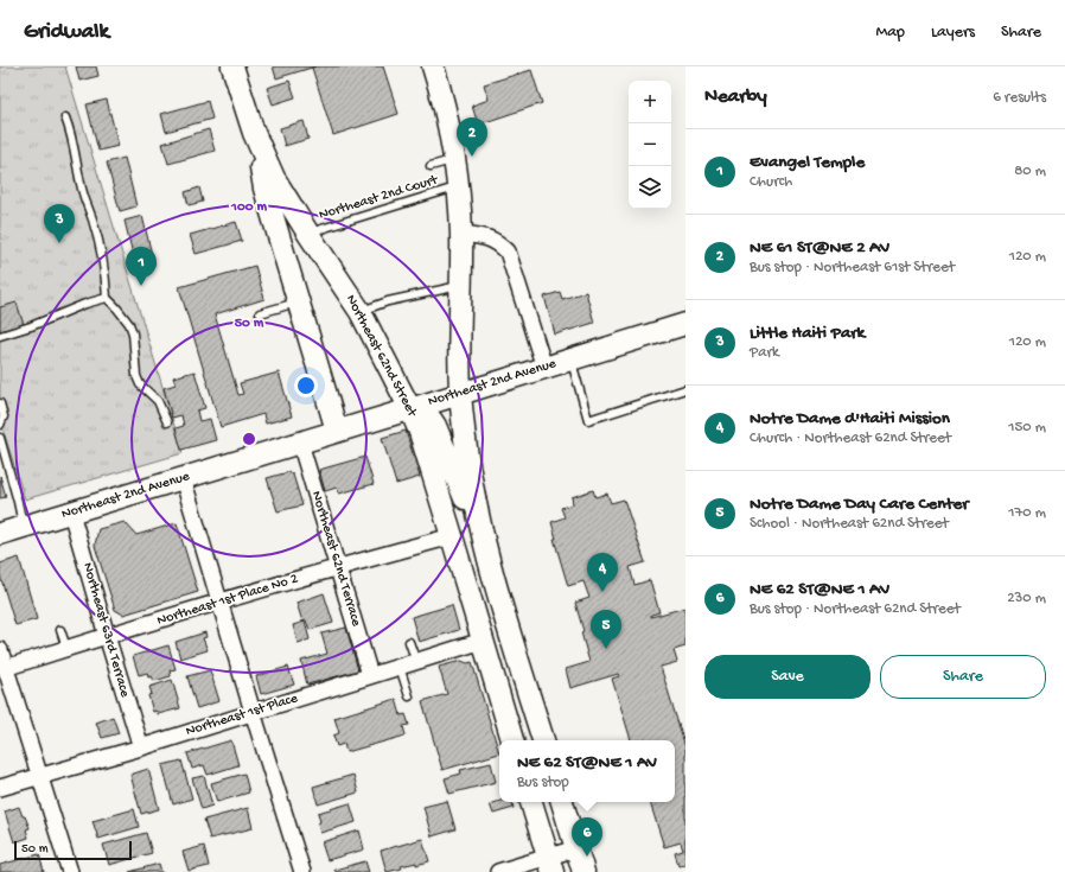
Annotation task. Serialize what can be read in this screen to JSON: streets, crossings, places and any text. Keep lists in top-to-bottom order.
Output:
{
  "streets": {
    "main road": ["Northeast 62nd Street", "Northeast 2nd Avenue"],
    "street": [
      "Northeast 62nd Terrace",
      "Northeast 1st Place No 2",
      "Northeast 63rd Terrace",
      "Northeast 1st Place"
    ],
    "lane": ["Northeast 2nd Court"]
  },
  "crossings": [
    ["Northeast 2nd Court", "Northeast 62nd Street"],
    ["Northeast 62nd Street", "Northeast 2nd Avenue"],
    ["Northeast 62nd Street", "Northeast 1st Place No 2"],
    ["Northeast 62nd Street", "Northeast 1st Place"],
    ["Northeast 2nd Avenue", "Northeast 62nd Terrace"],
    ["Northeast 2nd Avenue", "Northeast 63rd Terrace"],
    ["Northeast 62nd Terrace", "Northeast 1st Place No 2"],
    ["Northeast 62nd Terrace", "Northeast 1st Place"],
    ["Northeast 1st Place No 2", "Northeast 63rd Terrace"],
    ["Northeast 63rd Terrace", "Northeast 1st Place"]
  ],
  "scale_bar": "50 m",
  "page": {
    "header": "Gridwalk",
    "nav": ["Map", "Layers", "Share"],
    "heading": ["Nearby", "6 results"],
    "map_buttons": ["+", "−"],
    "pins": [
      "2",
      "3",
      "1",
      "4",
      "5",
      "6"
    ],
    "list": [
      {
        "mark": "1",
        "name": "Evangel Temple",
        "note": "Church",
        "value": "80 m"
      },
      {
        "mark": "2",
        "name": "NE 61 ST@NE 2 AV",
        "note": "Bus stop · Northeast 61st Street",
        "value": "120 m"
      },
      {
        "mark": "3",
        "name": "Little Haiti Park",
        "note": "Park",
        "value": "120 m"
      },
      {
        "mark": "4",
        "name": "Notre Dame d'Haiti Mission",
        "note": "Church · Northeast 62nd Street",
        "value": "150 m"
      },
      {
        "mark": "5",
        "name": "Notre Dame Day Care Center",
        "note": "School · Northeast 62nd Street",
        "value": "170 m"
      },
      {
        "mark": "6",
        "name": "NE 62 ST@NE 1 AV",
        "note": "Bus stop · Northeast 62nd Street",
        "value": "230 m"
      }
    ],
    "buttons": ["Save", "Share"],
    "popup": ["NE 62 ST@NE 1 AV", "Bus stop"],
    "scale": "50 m"
  },
  "rings": ["100 m", "50 m"]
}
